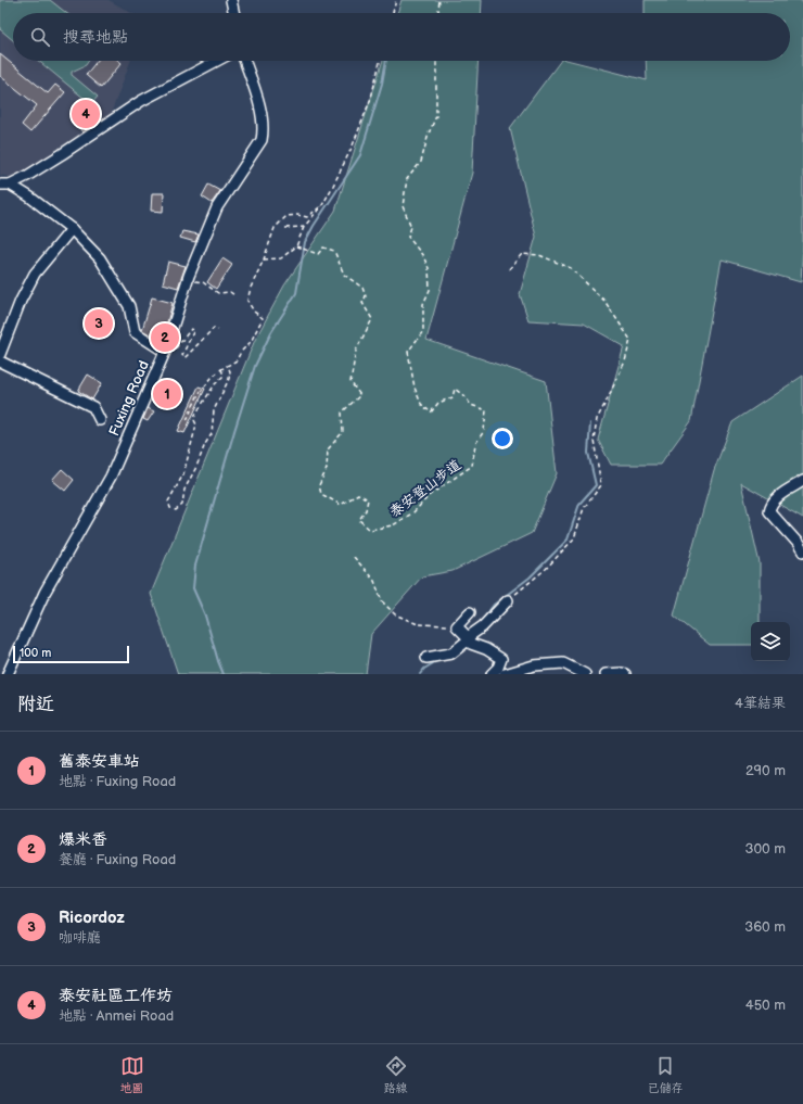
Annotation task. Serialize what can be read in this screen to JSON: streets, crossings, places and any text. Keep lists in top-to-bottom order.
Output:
{
  "streets": {
    "street": ["Fuxing Road"],
    "path": ["泰安登山步道"]
  },
  "scale_bar": "100 m",
  "page": {
    "search": "搜尋地點",
    "pins": [
      "4",
      "3",
      "2",
      "1"
    ],
    "scale": "100 m",
    "heading": ["附近", "4筆結果"],
    "list": [
      {
        "mark": "1",
        "name": "舊泰安車站",
        "note": "地點 · Fuxing Road",
        "value": "290 m"
      },
      {
        "mark": "2",
        "name": "爆米香",
        "note": "餐廳 · Fuxing Road",
        "value": "300 m"
      },
      {
        "mark": "3",
        "name": "Ricordoz",
        "note": "咖啡廳",
        "value": "360 m"
      },
      {
        "mark": "4",
        "name": "泰安社區工作坊",
        "note": "地點 · Anmei Road",
        "value": "450 m"
      }
    ],
    "nav": ["地圖", "路線", "已儲存"]
  }
}
